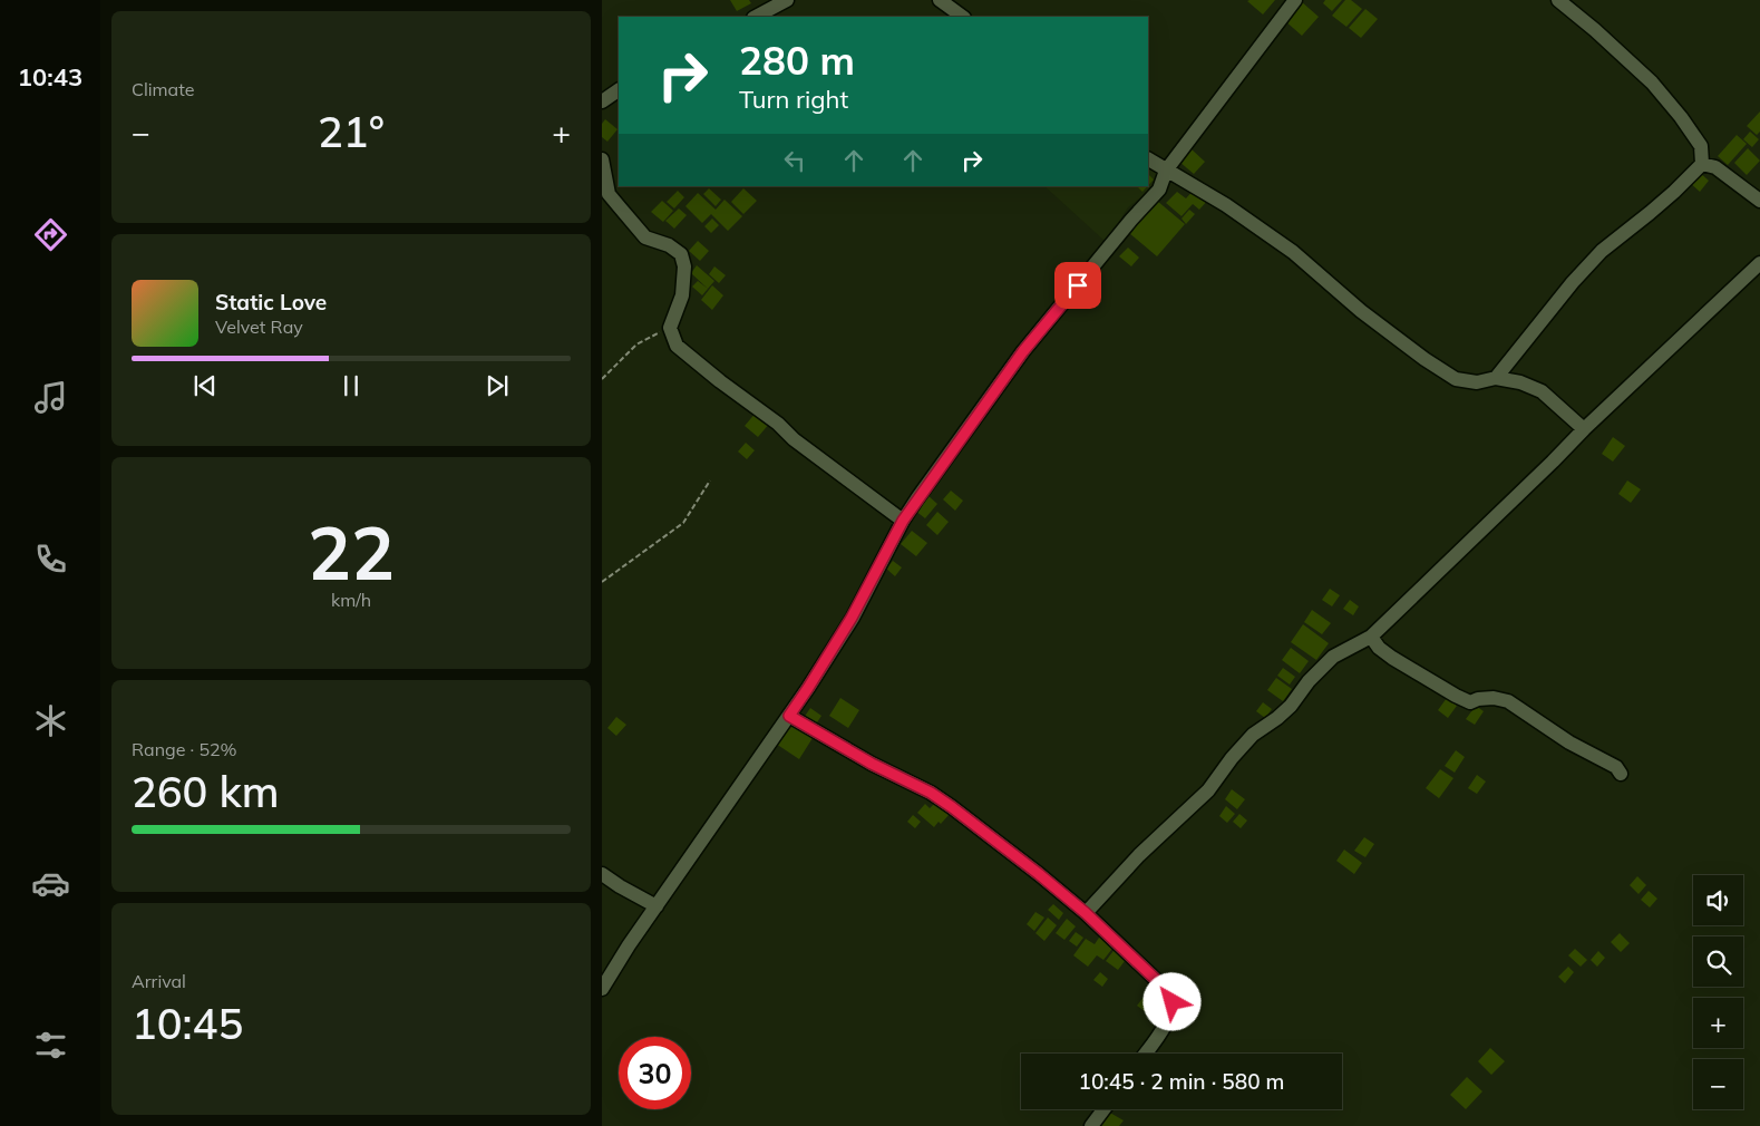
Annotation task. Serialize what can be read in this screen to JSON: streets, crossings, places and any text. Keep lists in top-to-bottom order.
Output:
{
  "page": {
    "tabs": "10:43",
    "tile": [
      "Climate",
      ["22", "km/h"],
      ["Range · 52%", "260 km"],
      ["Arrival", "10:45"]
    ],
    "turn": ["280 m", "Turn right"],
    "heat": ["−", "21°", "+"],
    "song": ["Static Love", "Velvet Ray"],
    "map_buttons": ["+", "−"],
    "limit": "30",
    "trip": "10:45 · 2 min · 580 m"
  }
}
